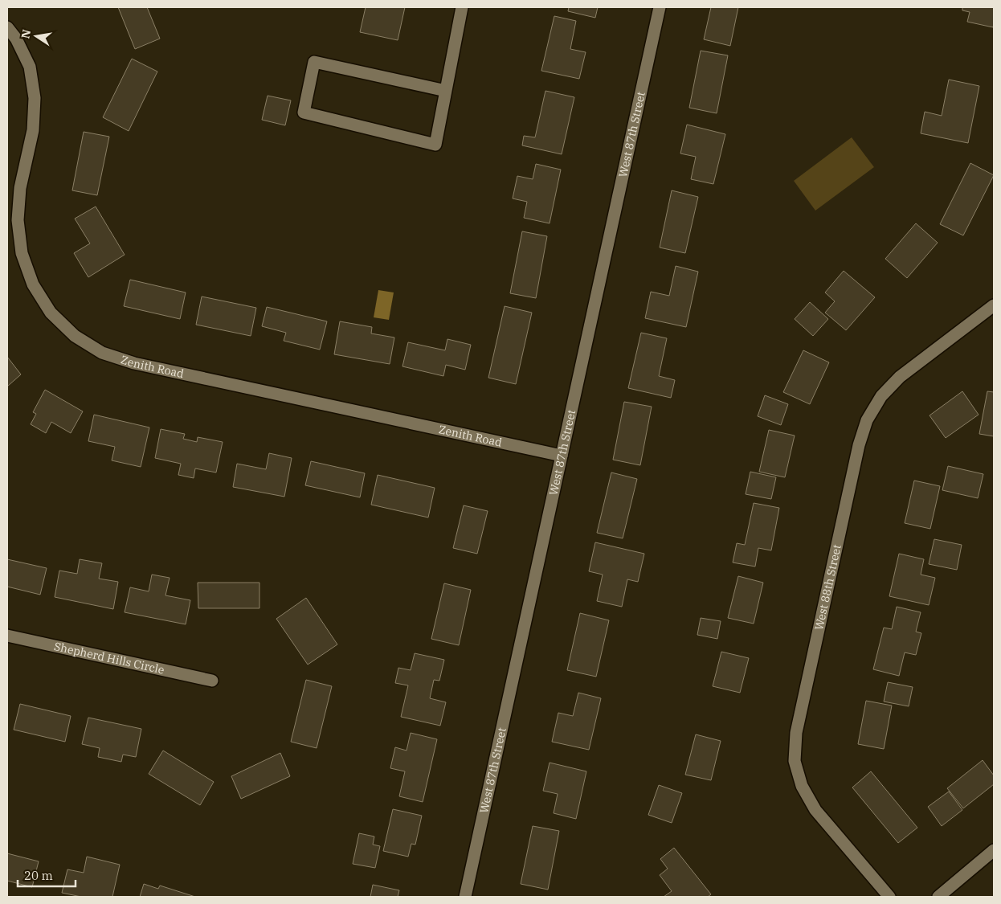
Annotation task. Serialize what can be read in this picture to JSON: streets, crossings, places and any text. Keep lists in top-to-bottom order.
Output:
{
  "streets": {
    "street": [
      "West 87th Street",
      "Zenith Road",
      "West 88th Street",
      "Shepherd Hills Circle"
    ]
  },
  "crossings": [
    ["West 87th Street", "Zenith Road"]
  ],
  "scale_bar": "20 m",
  "north": "left"
}
